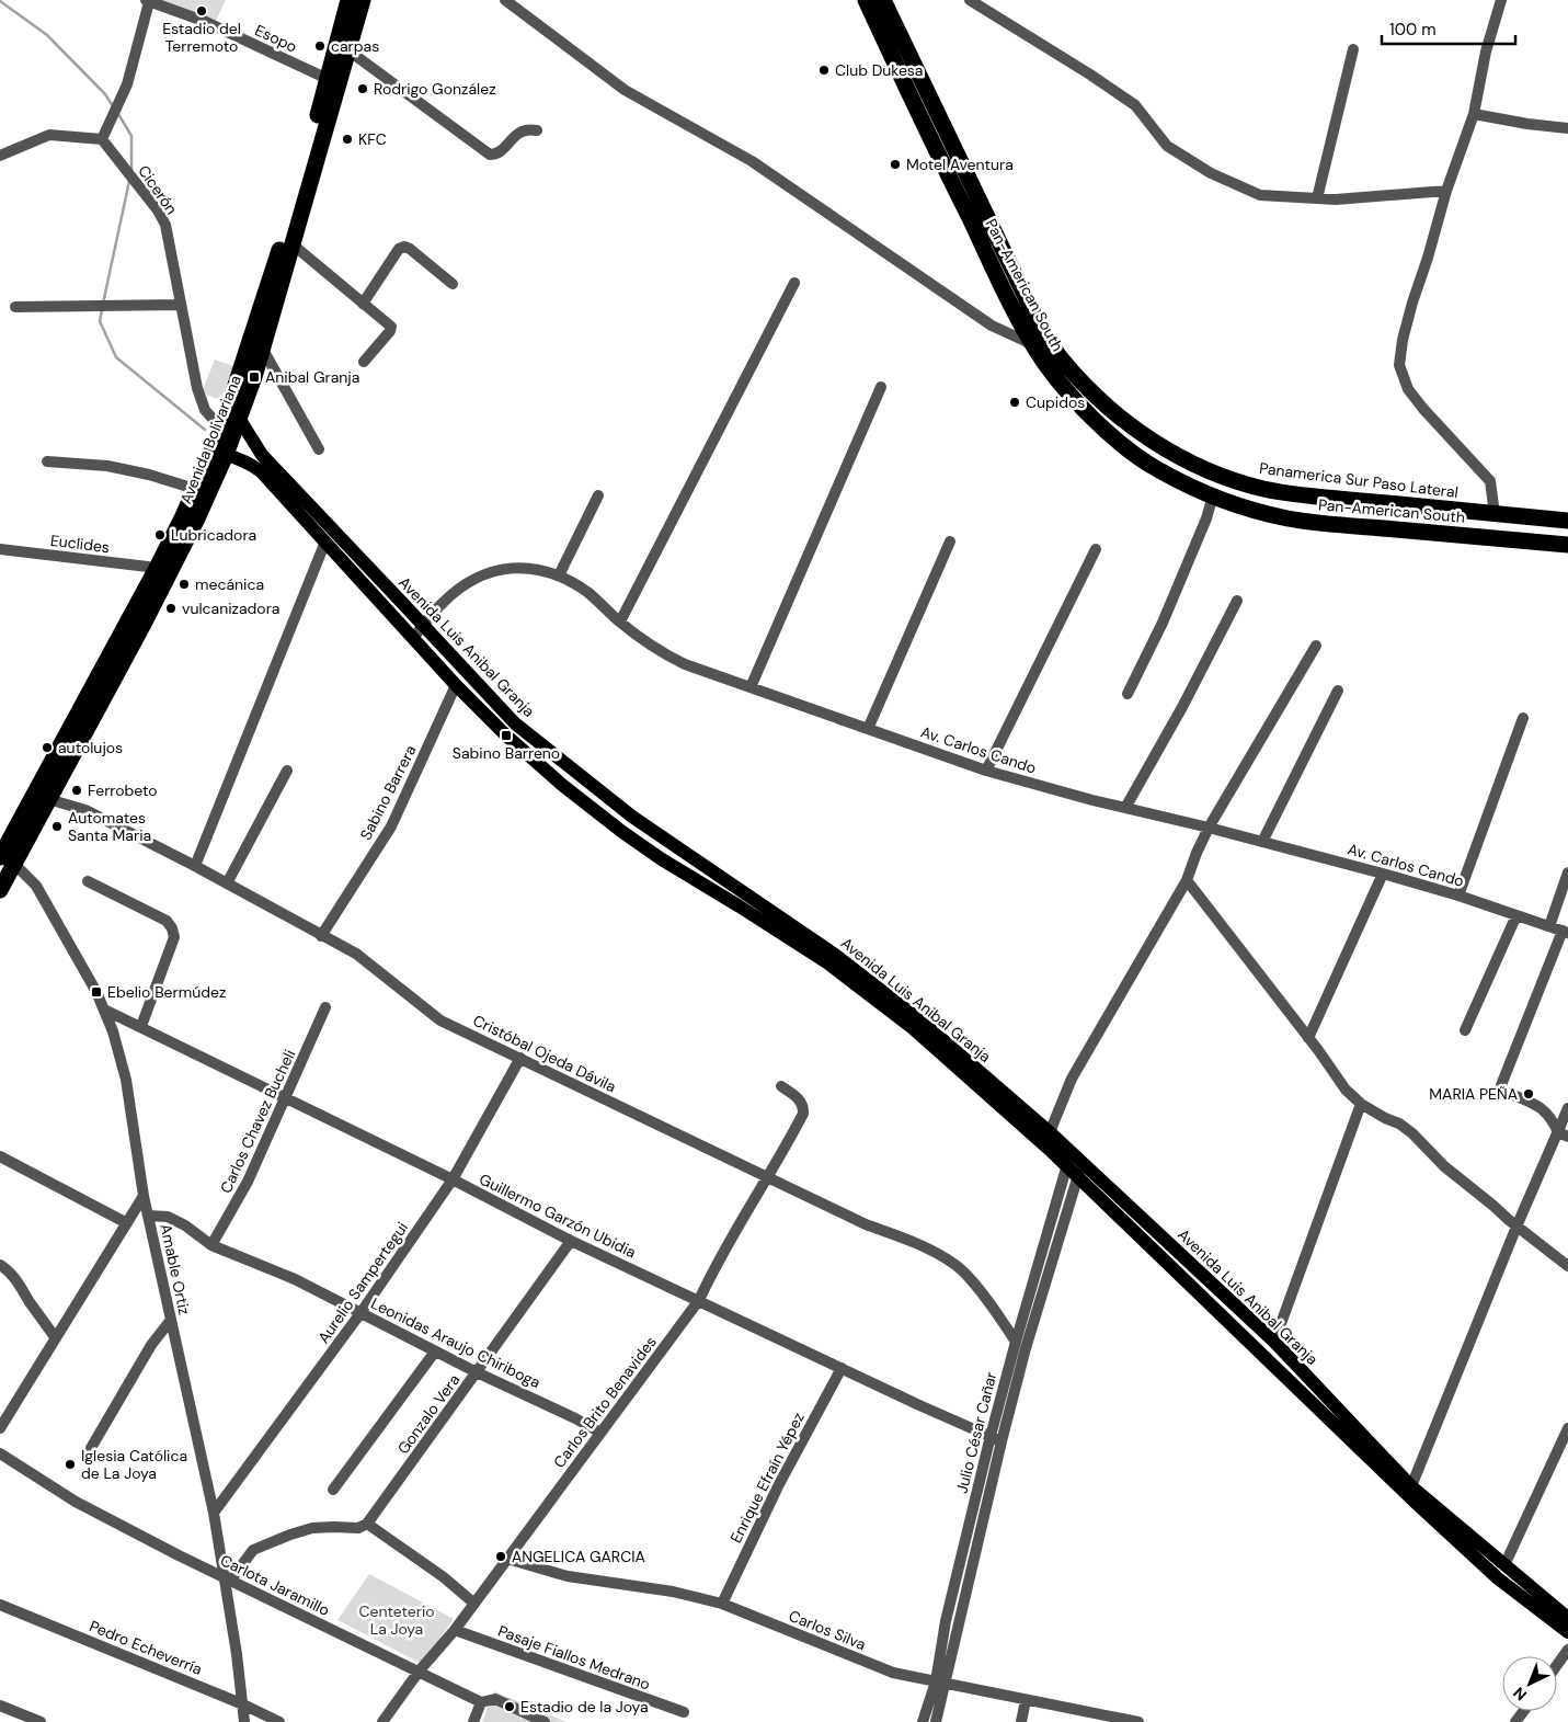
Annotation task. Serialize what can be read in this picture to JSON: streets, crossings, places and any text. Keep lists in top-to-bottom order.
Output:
{
  "streets": {
    "highway": ["Pan-American South", "Avenida Bolivariana", "Panamerica Sur Paso Lateral"],
    "main road": ["Avenida Luis Anibal Granja"],
    "street": [
      "Esopo",
      "Cicerón",
      "Euclides",
      "Av. Carlos Cando",
      "Sabino Barrera",
      "Cristóbal Ojeda Dávila",
      "Carlos Chavez Bucheli",
      "Guillermo Garzón Ubidia",
      "Amable Ortiz",
      "Aurelio Sampertegui",
      "Leonidas Araujo Chiriboga",
      "Carlos Brito Benavides",
      "Gonzalo Vera",
      "Julio César Cañar",
      "Enrique Efraín Yépez",
      "Carlota Jaramillo",
      "Carlos Silva",
      "Pedro Echeverría",
      "Pasaje Fiallos Medrano"
    ]
  },
  "crossings": [
    ["Esopo", "Avenida Bolivariana"],
    ["Cicerón", "Avenida Bolivariana"],
    ["Avenida Bolivariana", "Euclides"],
    ["Avenida Bolivariana", "Avenida Luis Anibal Granja"],
    ["Avenida Bolivariana", "Cristóbal Ojeda Dávila"],
    ["Avenida Bolivariana", "Amable Ortiz"],
    ["Avenida Luis Anibal Granja", "Av. Carlos Cando"],
    ["Avenida Luis Anibal Granja", "Sabino Barrera"],
    ["Avenida Luis Anibal Granja", "Julio César Cañar"],
    ["Sabino Barrera", "Cristóbal Ojeda Dávila"],
    ["Cristóbal Ojeda Dávila", "Aurelio Sampertegui"],
    ["Cristóbal Ojeda Dávila", "Carlos Brito Benavides"],
    ["Cristóbal Ojeda Dávila", "Julio César Cañar"],
    ["Carlos Chavez Bucheli", "Guillermo Garzón Ubidia"],
    ["Carlos Chavez Bucheli", "Leonidas Araujo Chiriboga"],
    ["Guillermo Garzón Ubidia", "Amable Ortiz"],
    ["Guillermo Garzón Ubidia", "Aurelio Sampertegui"],
    ["Guillermo Garzón Ubidia", "Carlos Brito Benavides"],
    ["Guillermo Garzón Ubidia", "Gonzalo Vera"],
    ["Guillermo Garzón Ubidia", "Julio César Cañar"],
    ["Guillermo Garzón Ubidia", "Enrique Efraín Yépez"],
    ["Amable Ortiz", "Aurelio Sampertegui"],
    ["Amable Ortiz", "Leonidas Araujo Chiriboga"],
    ["Amable Ortiz", "Carlota Jaramillo"],
    ["Amable Ortiz", "Pedro Echeverría"],
    ["Aurelio Sampertegui", "Leonidas Araujo Chiriboga"],
    ["Leonidas Araujo Chiriboga", "Carlos Brito Benavides"],
    ["Leonidas Araujo Chiriboga", "Gonzalo Vera"],
    ["Carlos Brito Benavides", "Carlota Jaramillo"],
    ["Carlos Brito Benavides", "Carlos Silva"],
    ["Carlos Brito Benavides", "Pasaje Fiallos Medrano"],
    ["Julio César Cañar", "Carlos Silva"],
    ["Enrique Efraín Yépez", "Carlos Silva"]
  ],
  "parks": ["Centeterio La Joya"],
  "places": {
    "other": [
      "Estadio del Terremoto",
      "carpas",
      "Club Dukesa",
      "Rodrigo González",
      "KFC",
      "Motel Aventura",
      "Cupidos",
      "Lubricadora",
      "mecánica",
      "vulcanizadora",
      "autolujos",
      "Ferrobeto",
      "Automates Santa Maria",
      "MARIA PEÑA",
      "Iglesia Católica de La Joya",
      "ANGELICA GARCIA",
      "Estadio de la Joya"
    ],
    "transit": ["Anibal Granja", "Sabino Barreno", "Ebelio Bermúdez"]
  },
  "scale_bar": "100 m",
  "north": "bottom left"
}
